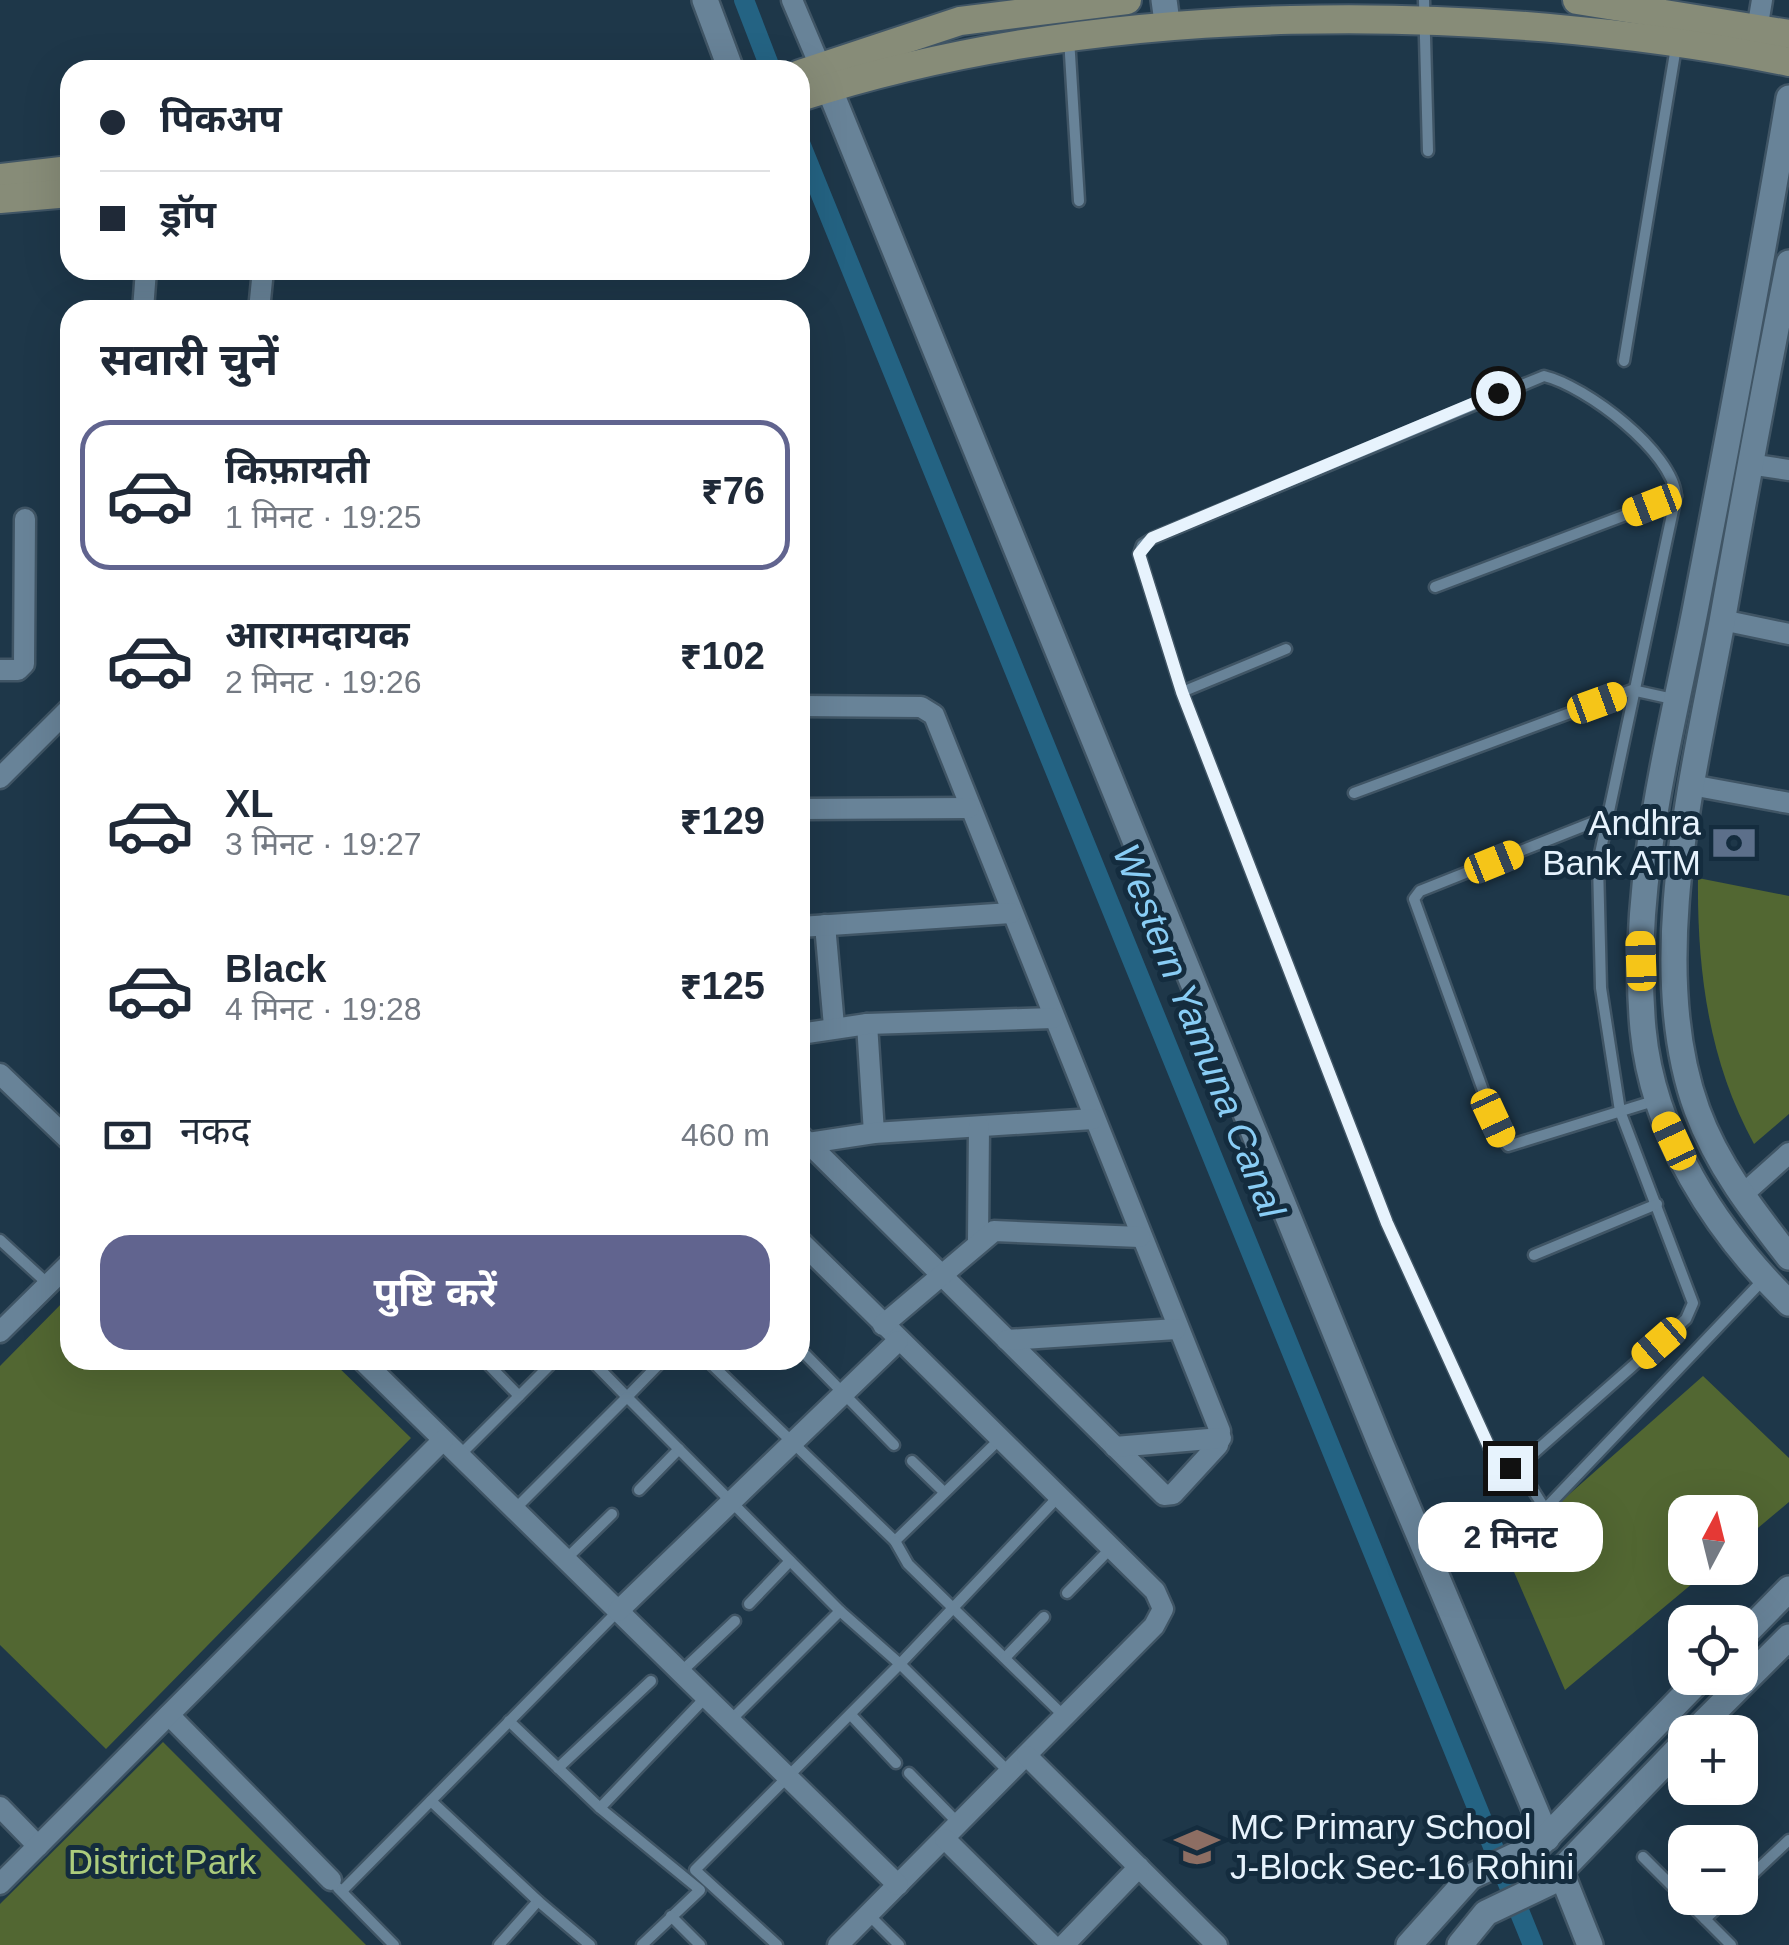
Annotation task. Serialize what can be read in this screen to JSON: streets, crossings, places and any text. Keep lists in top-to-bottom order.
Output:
{
  "water": ["Western Yamuna Canal"],
  "parks": ["District Park"],
  "places": {
    "bank": ["Andhra Bank ATM"],
    "school or university": ["MC Primary School J-Block Sec-16 Rohini"]
  },
  "north": "top",
  "page": {
    "banner": ["पिकअप", "ड्रॉप"],
    "heading": "सवारी चुनें",
    "list": [
      {
        "name": "किफ़ायती",
        "note": "1 मिनट · 19:25",
        "value": "₹76"
      },
      {
        "name": "आरामदायक",
        "note": "2 मिनट · 19:26",
        "value": "₹102"
      },
      {
        "name": "XL",
        "note": "3 मिनट · 19:27",
        "value": "₹129"
      },
      {
        "name": "Black",
        "note": "4 मिनट · 19:28",
        "value": "₹125"
      }
    ],
    "pay": ["नकद", "460 m"],
    "buttons": "पुष्टि करें",
    "map_buttons": ["+", "−"],
    "bubble": "2 मिनट"
  }
}
